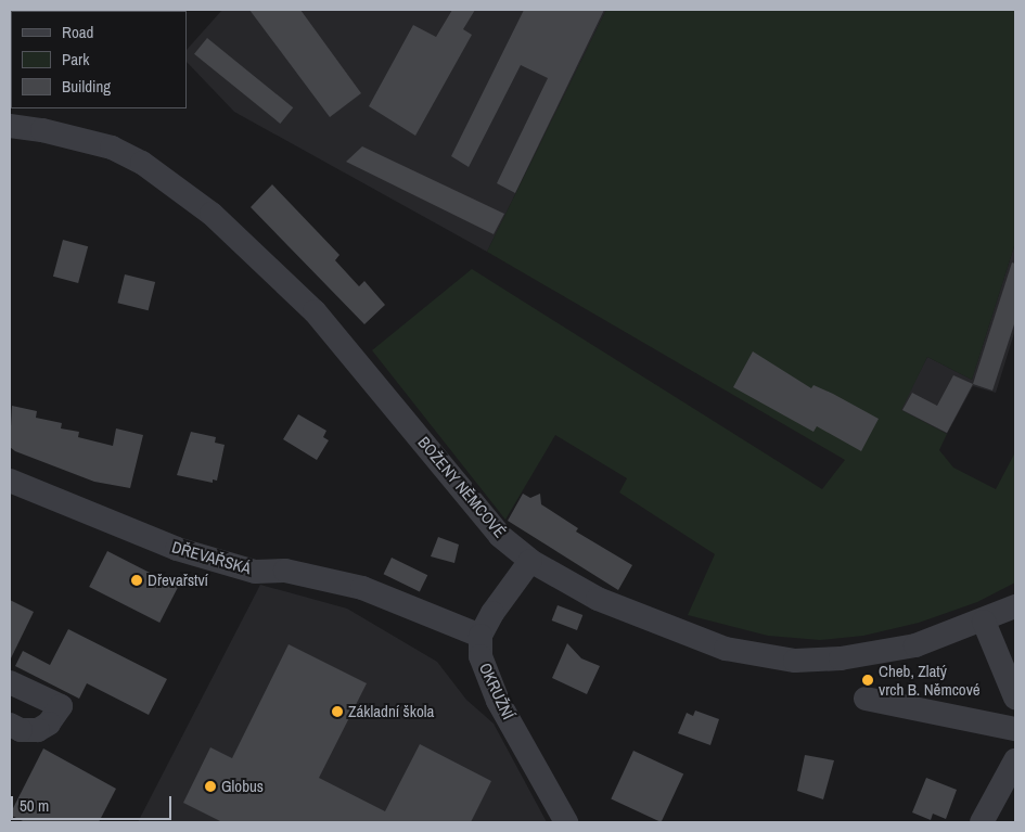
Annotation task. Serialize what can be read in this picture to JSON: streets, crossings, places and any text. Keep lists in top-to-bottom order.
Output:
{
  "streets": {
    "street": ["BOŽENY NĚMCOVÉ", "DŘEVAŘSKÁ", "OKRUŽNÍ"]
  },
  "crossings": [
    ["DŘEVAŘSKÁ", "OKRUŽNÍ"]
  ],
  "places": [
    "Dřevařství",
    "Cheb, Zlatý vrch B. Němcové",
    "Základní škola",
    "Globus"
  ],
  "legend": ["Road", "Park", "Building"],
  "scale_bar": "50 m"
}
